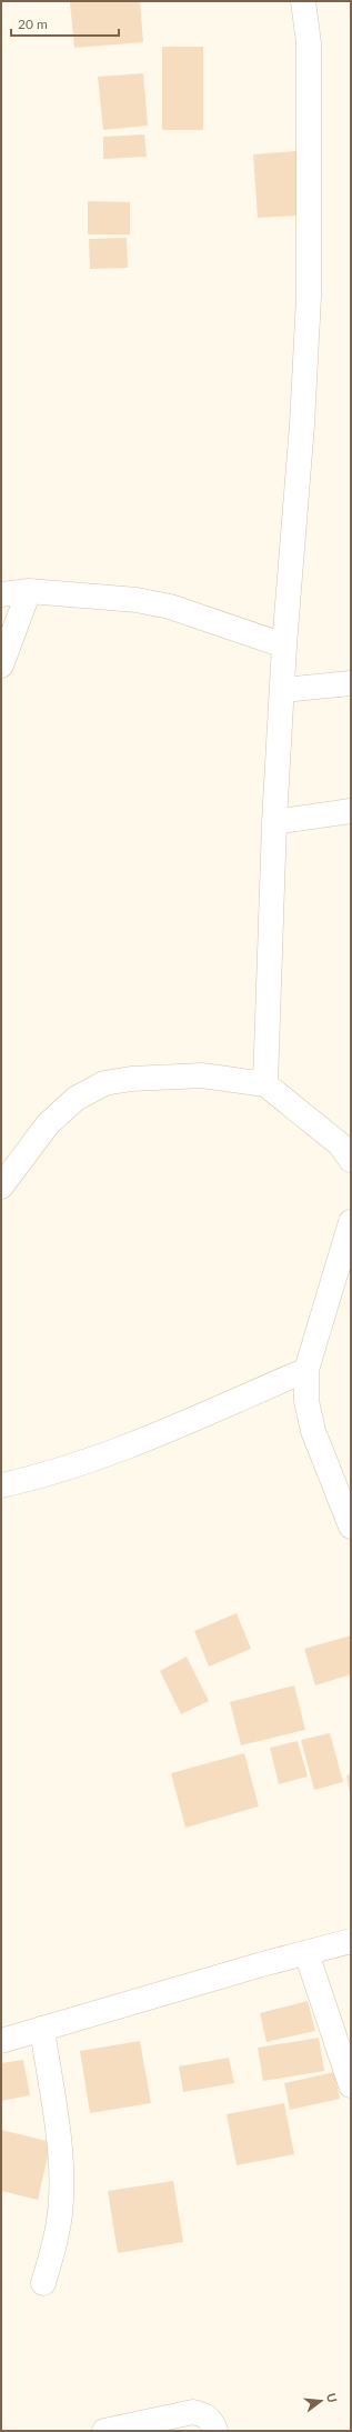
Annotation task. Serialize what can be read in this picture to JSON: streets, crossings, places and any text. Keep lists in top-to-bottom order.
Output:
{
  "scale_bar": "20 m",
  "north": "right"
}
